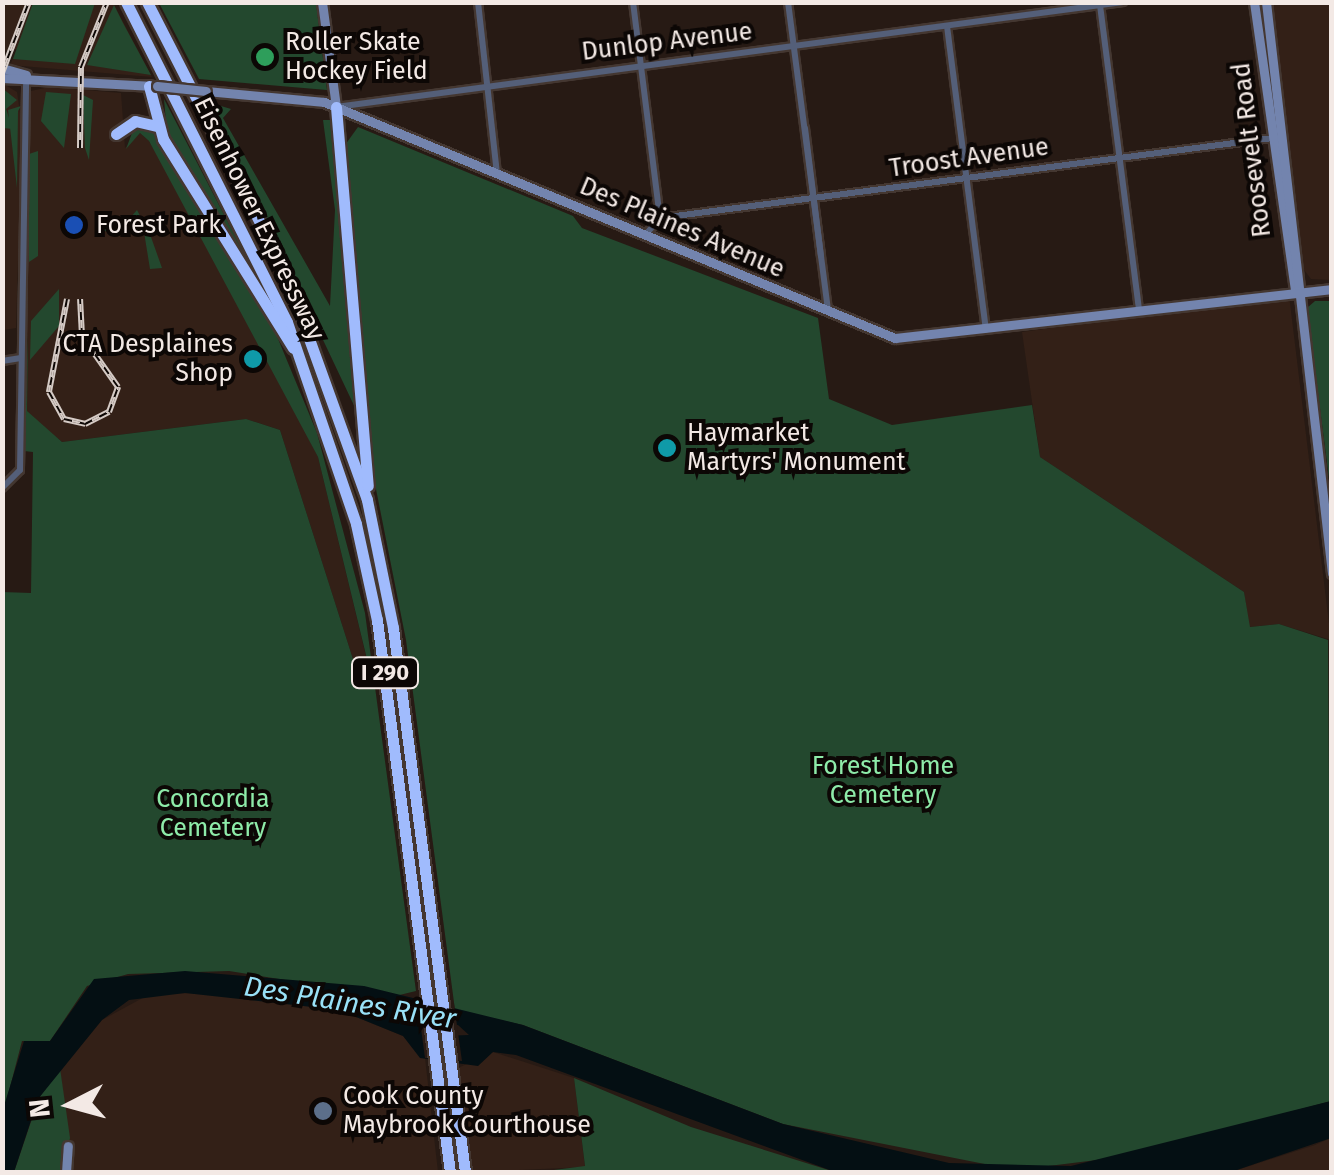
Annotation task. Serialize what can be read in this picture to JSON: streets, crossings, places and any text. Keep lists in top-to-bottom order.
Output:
{
  "streets": {
    "highway": ["Eisenhower Expressway", "I 290"],
    "main road": ["Roosevelt Road", "Des Plaines Avenue"],
    "street": ["Dunlop Avenue", "Troost Avenue"]
  },
  "crossings": [
    ["Dunlop Avenue", "Des Plaines Avenue"],
    ["Roosevelt Road", "Troost Avenue"],
    ["Roosevelt Road", "Des Plaines Avenue"]
  ],
  "water": ["Des Plaines River"],
  "parks": ["Forest Home Cemetery", "Concordia Cemetery"],
  "places": [
    "Roller Skate Hockey Field",
    "Forest Park",
    "CTA Desplaines Shop",
    "Haymarket Martyrs' Monument",
    "Cook County Maybrook Courthouse"
  ],
  "north": "left"
}
